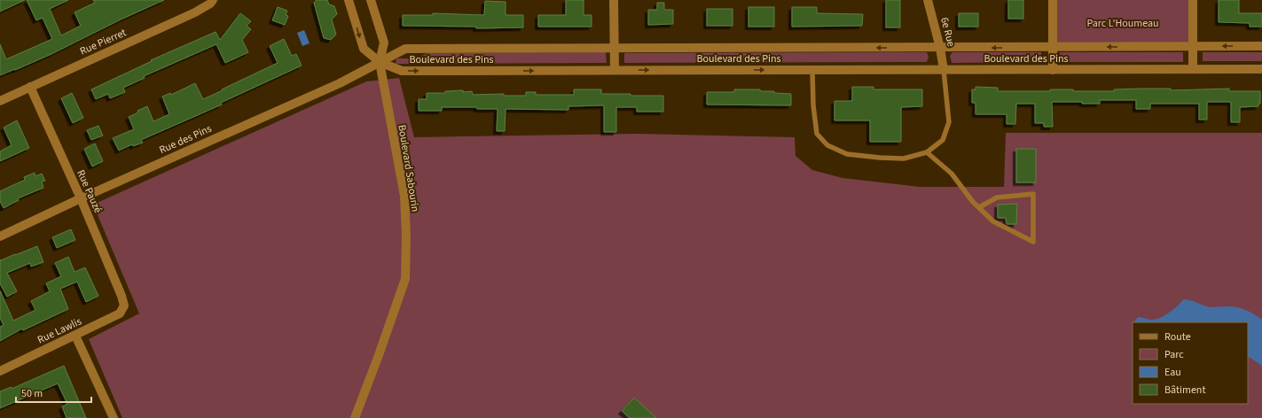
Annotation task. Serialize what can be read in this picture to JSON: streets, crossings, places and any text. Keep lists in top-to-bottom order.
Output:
{
  "streets": {
    "street": [
      "6e Rue",
      "Rue Pierret",
      "Boulevard des Pins",
      "Rue des Pins",
      "Boulevard Sabourin",
      "Rue Pauzé",
      "Rue Lawlis"
    ]
  },
  "crossings": [
    ["6e Rue", "Boulevard des Pins"],
    ["Rue Pierret", "Rue Pauzé"],
    ["Boulevard des Pins", "Rue des Pins"],
    ["Boulevard des Pins", "Boulevard Sabourin"],
    ["Rue des Pins", "Boulevard Sabourin"],
    ["Rue des Pins", "Rue Pauzé"],
    ["Rue Pauzé", "Rue Lawlis"]
  ],
  "parks": ["Parc L'Houmeau"],
  "legend": [
    "Route",
    "Parc",
    "Eau",
    "Bâtiment"
  ],
  "scale_bar": "50 m"
}
